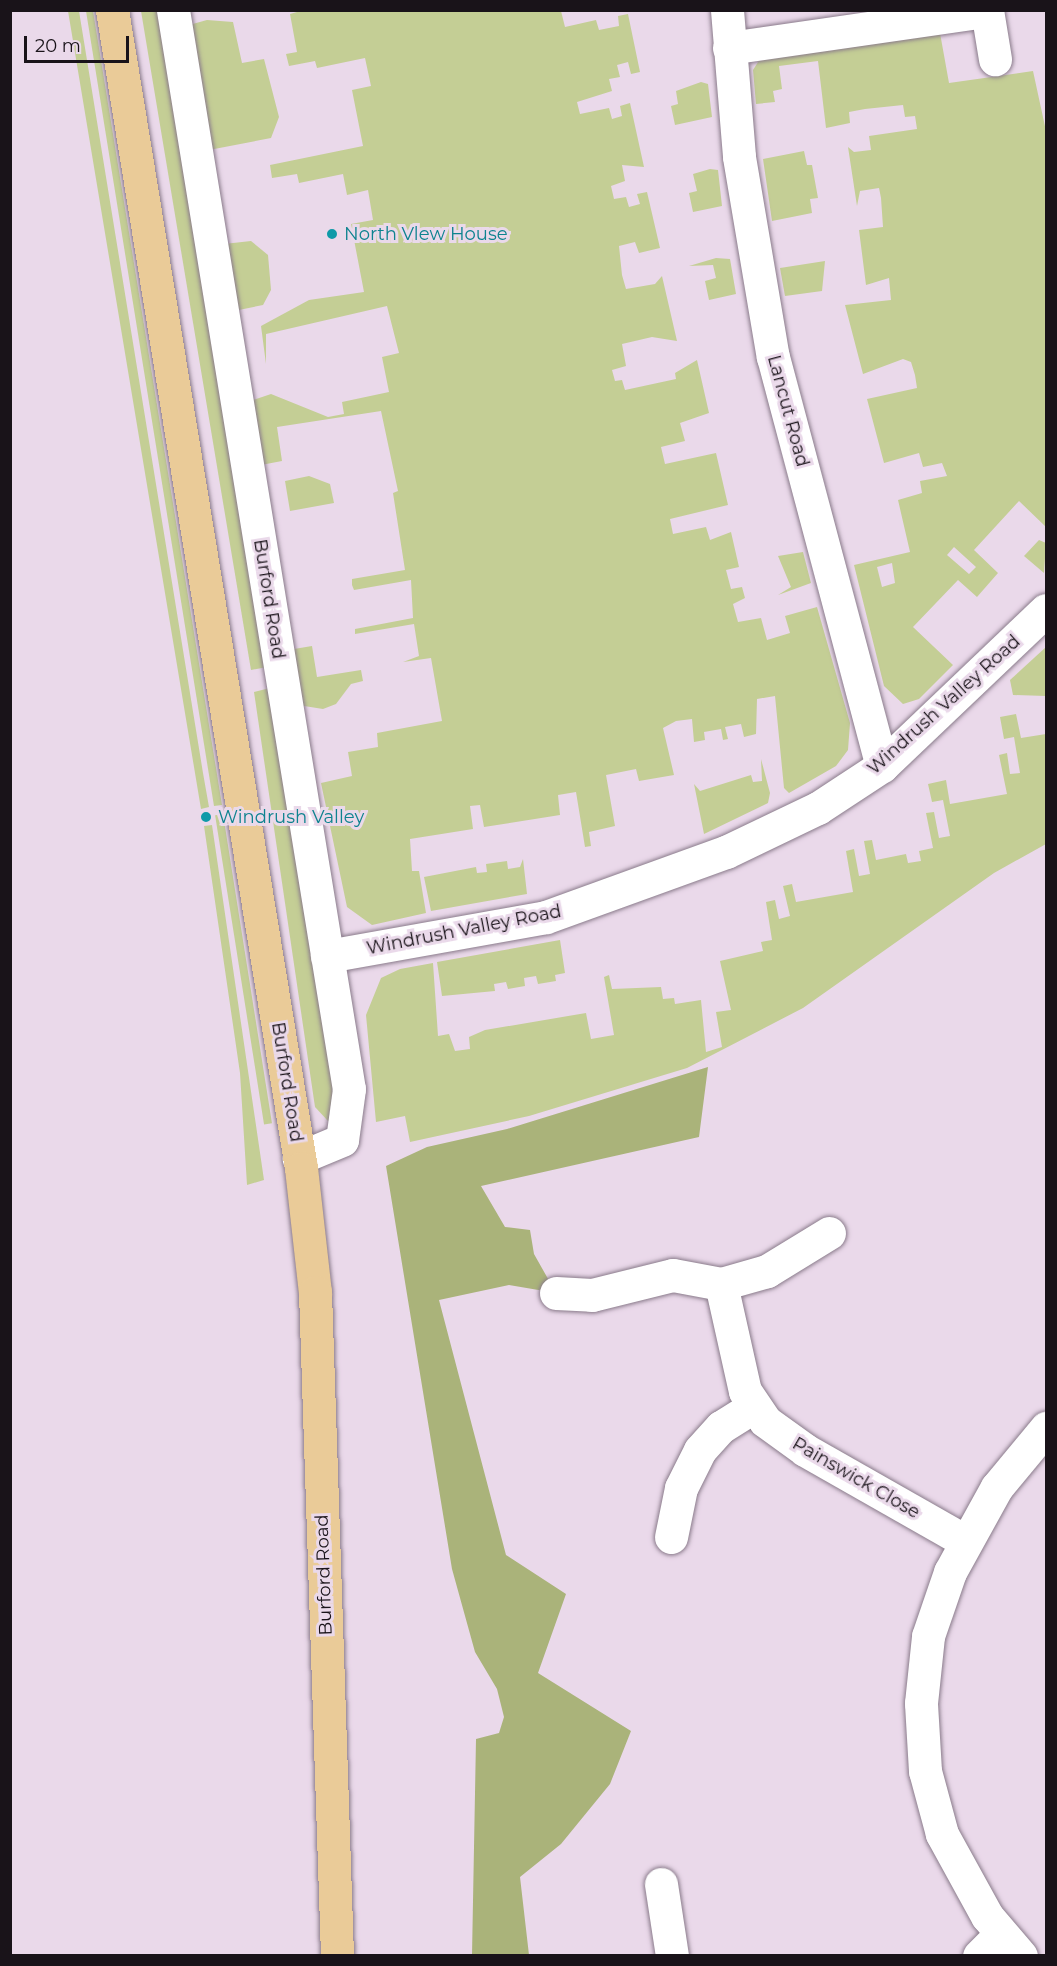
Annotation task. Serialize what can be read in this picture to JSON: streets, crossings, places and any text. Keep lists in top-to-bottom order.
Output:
{
  "streets": {
    "main road": ["Burford Road"],
    "street": ["Lancut Road", "Windrush Valley Road", "Painswick Close"]
  },
  "crossings": [
    ["Lancut Road", "Windrush Valley Road"],
    ["Burford Road", "Windrush Valley Road"]
  ],
  "places": ["North Vlew House", "Windrush Valley"],
  "scale_bar": "20 m"
}
